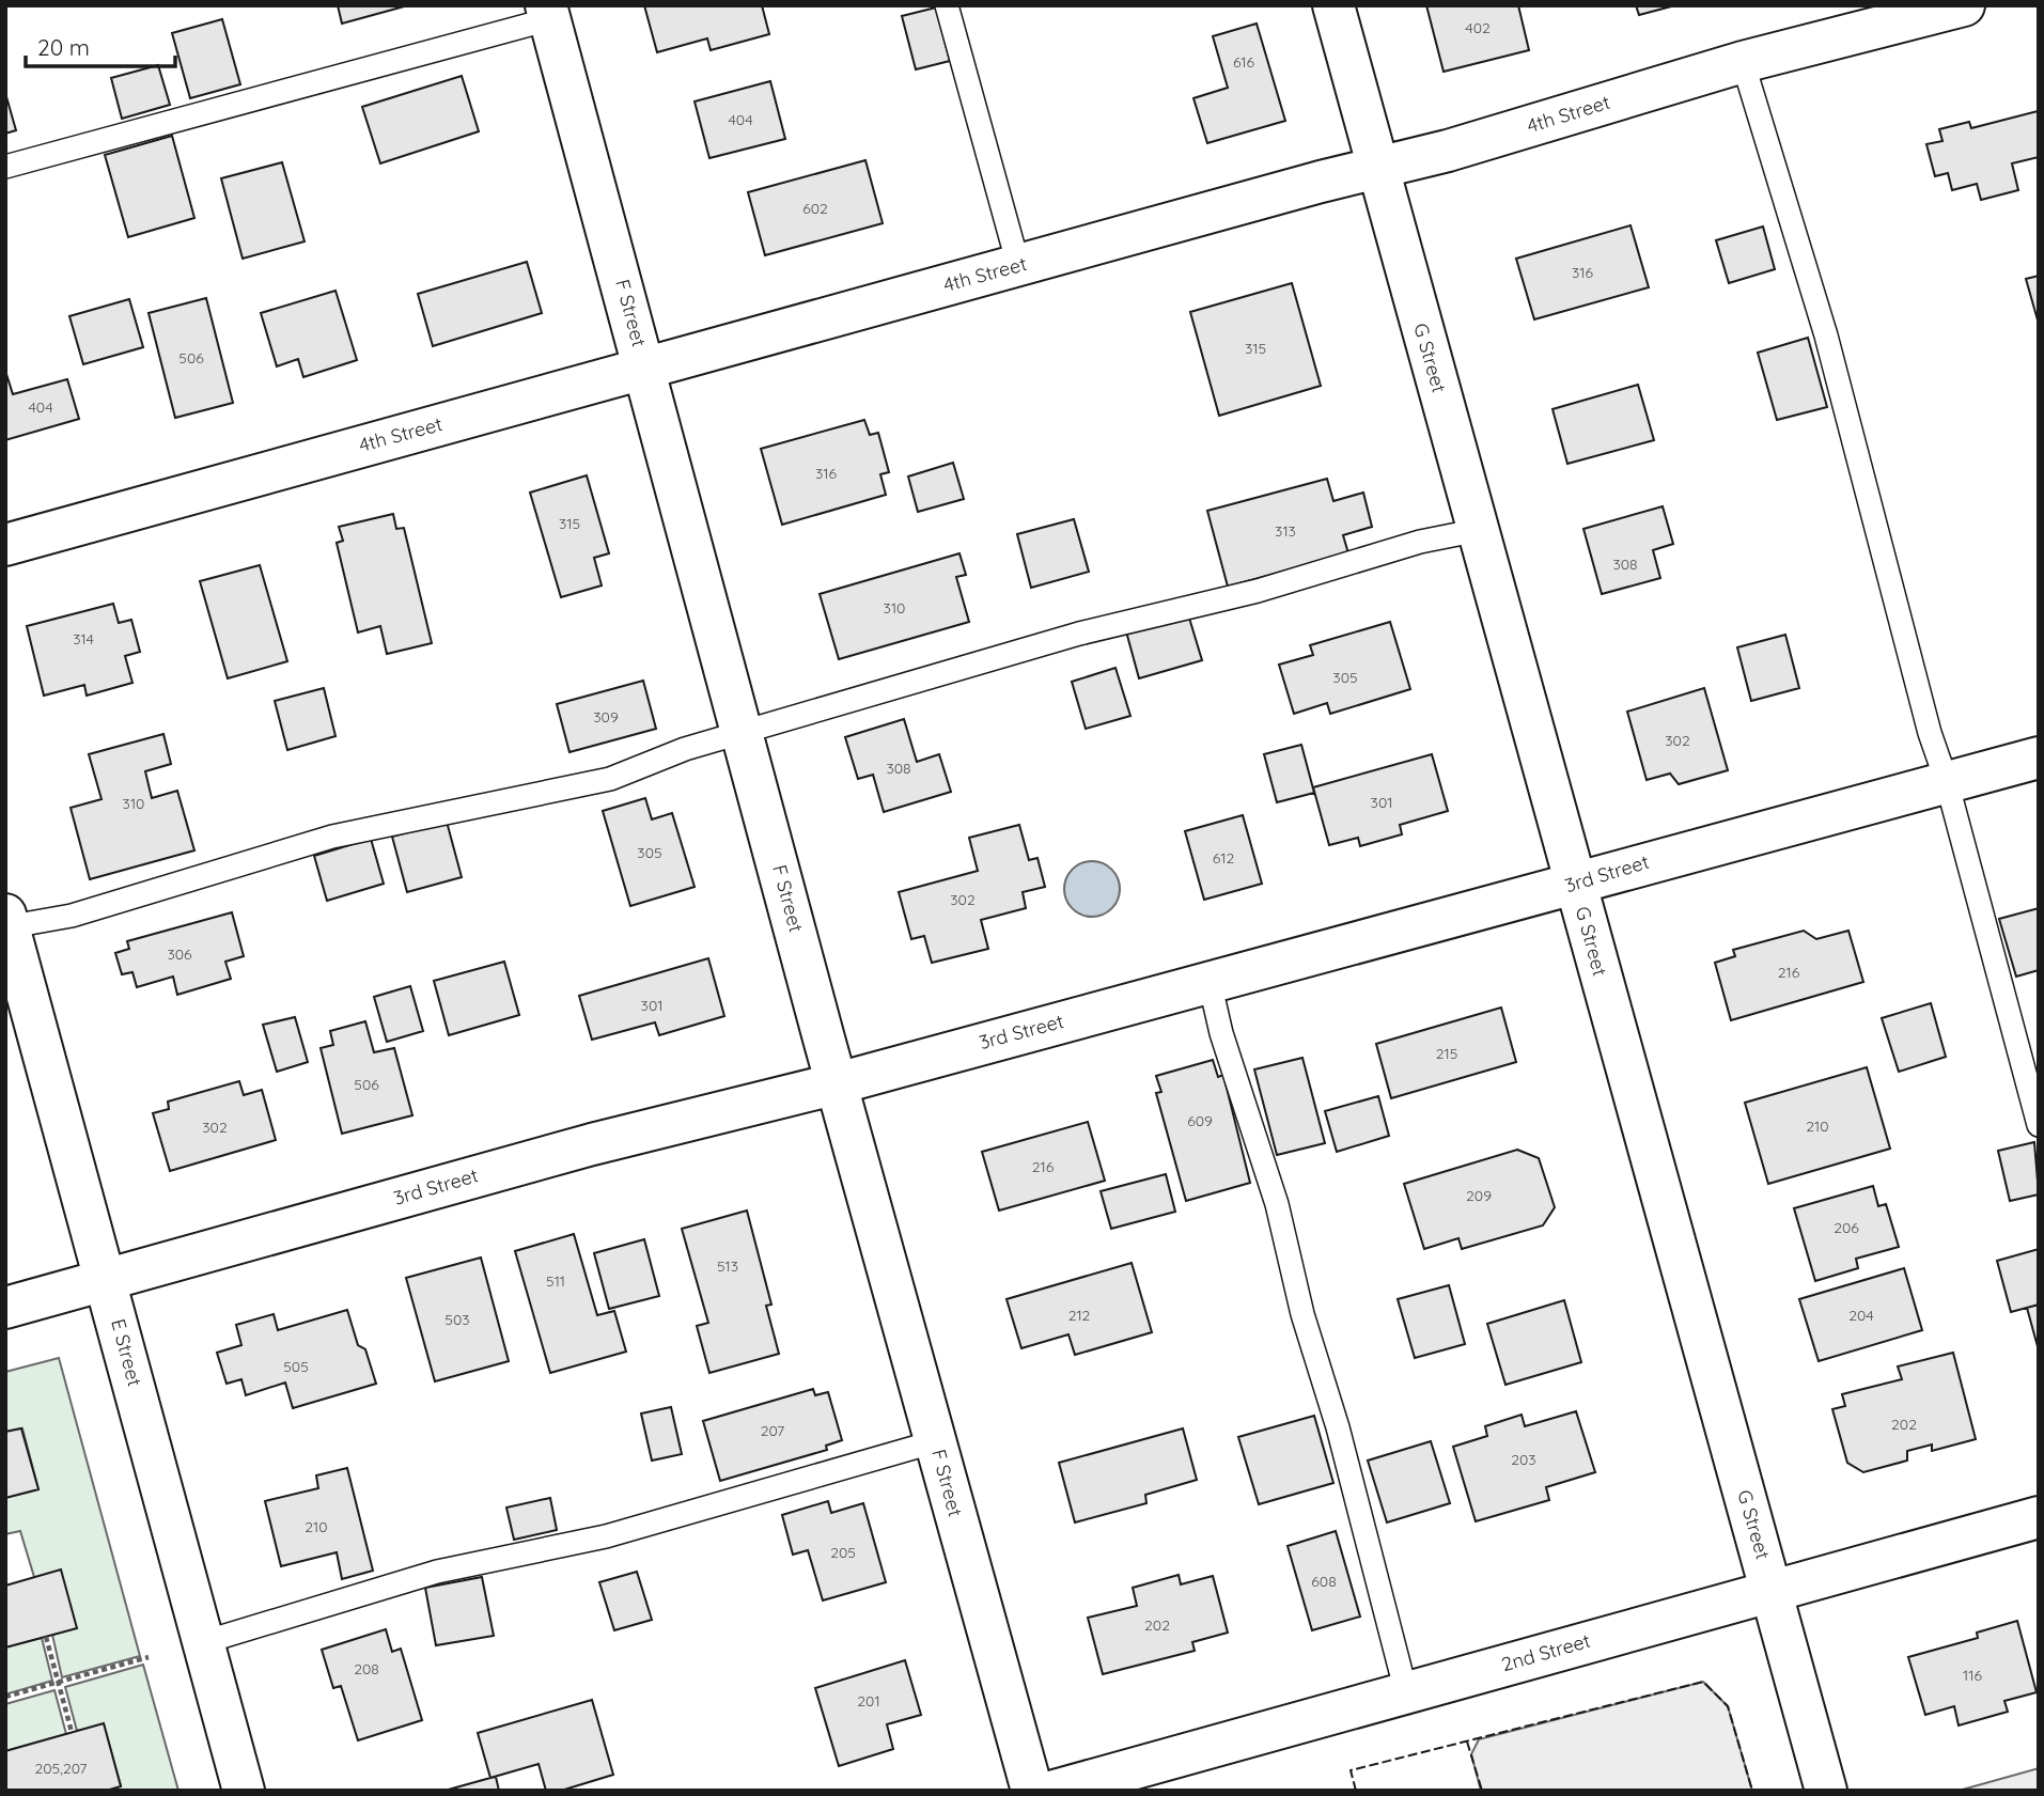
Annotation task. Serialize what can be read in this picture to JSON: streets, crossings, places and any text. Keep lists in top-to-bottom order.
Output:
{
  "streets": {
    "street": [
      "4th Street",
      "F Street",
      "G Street",
      "3rd Street",
      "E Street",
      "2nd Street"
    ]
  },
  "crossings": [
    ["4th Street", "F Street"],
    ["4th Street", "G Street"],
    ["F Street", "3rd Street"],
    ["G Street", "3rd Street"],
    ["G Street", "2nd Street"],
    ["3rd Street", "E Street"]
  ],
  "house_numbers": [
    "402",
    "616",
    "404",
    "602",
    "316",
    "315",
    "506",
    "404",
    "316",
    "315",
    "313",
    "308",
    "310",
    "314",
    "305",
    "309",
    "302",
    "308",
    "301",
    "310",
    "305",
    "612",
    "302",
    "306",
    "216",
    "301",
    "215",
    "506",
    "609",
    "210",
    "302",
    "216",
    "209",
    "206",
    "513",
    "511",
    "212",
    "204",
    "503",
    "505",
    "202",
    "207",
    "203",
    "210",
    "205",
    "608",
    "202",
    "208",
    "116",
    "201",
    "205,207"
  ],
  "scale_bar": "20 m"
}
